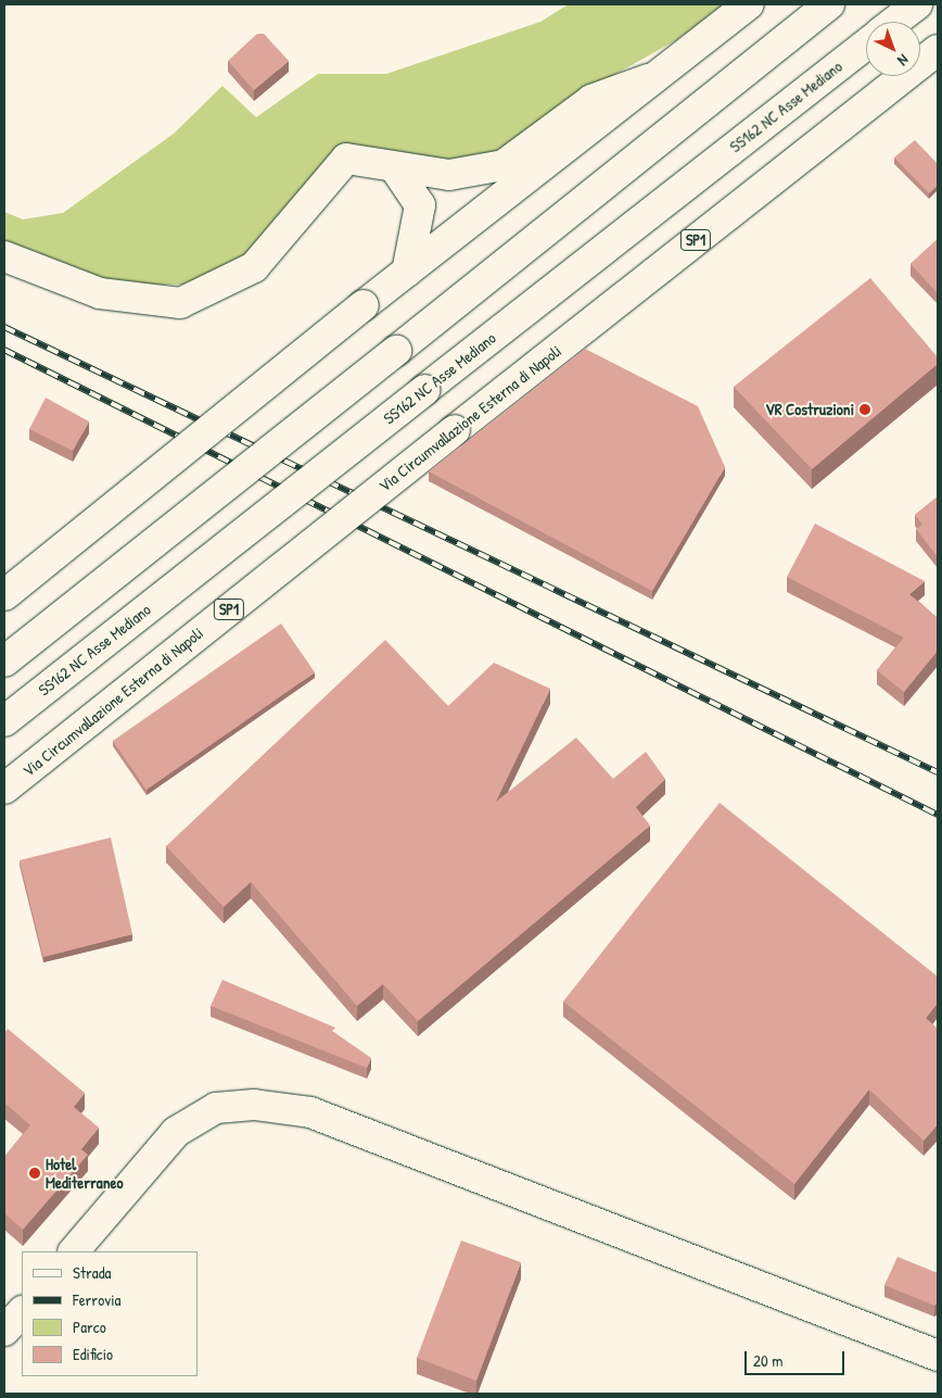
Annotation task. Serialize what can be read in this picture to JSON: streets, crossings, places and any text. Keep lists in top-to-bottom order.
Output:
{
  "streets": {
    "main road": ["SS162 NC Asse Mediano", "SP1", "Via Circumvallazione Esterna di Napoli"]
  },
  "places": ["VR Costruzioni", "Hotel Mediterraneo"],
  "legend": [
    "Strada",
    "Ferrovia",
    "Parco",
    "Edificio"
  ],
  "scale_bar": "20 m",
  "north": "bottom right"
}
